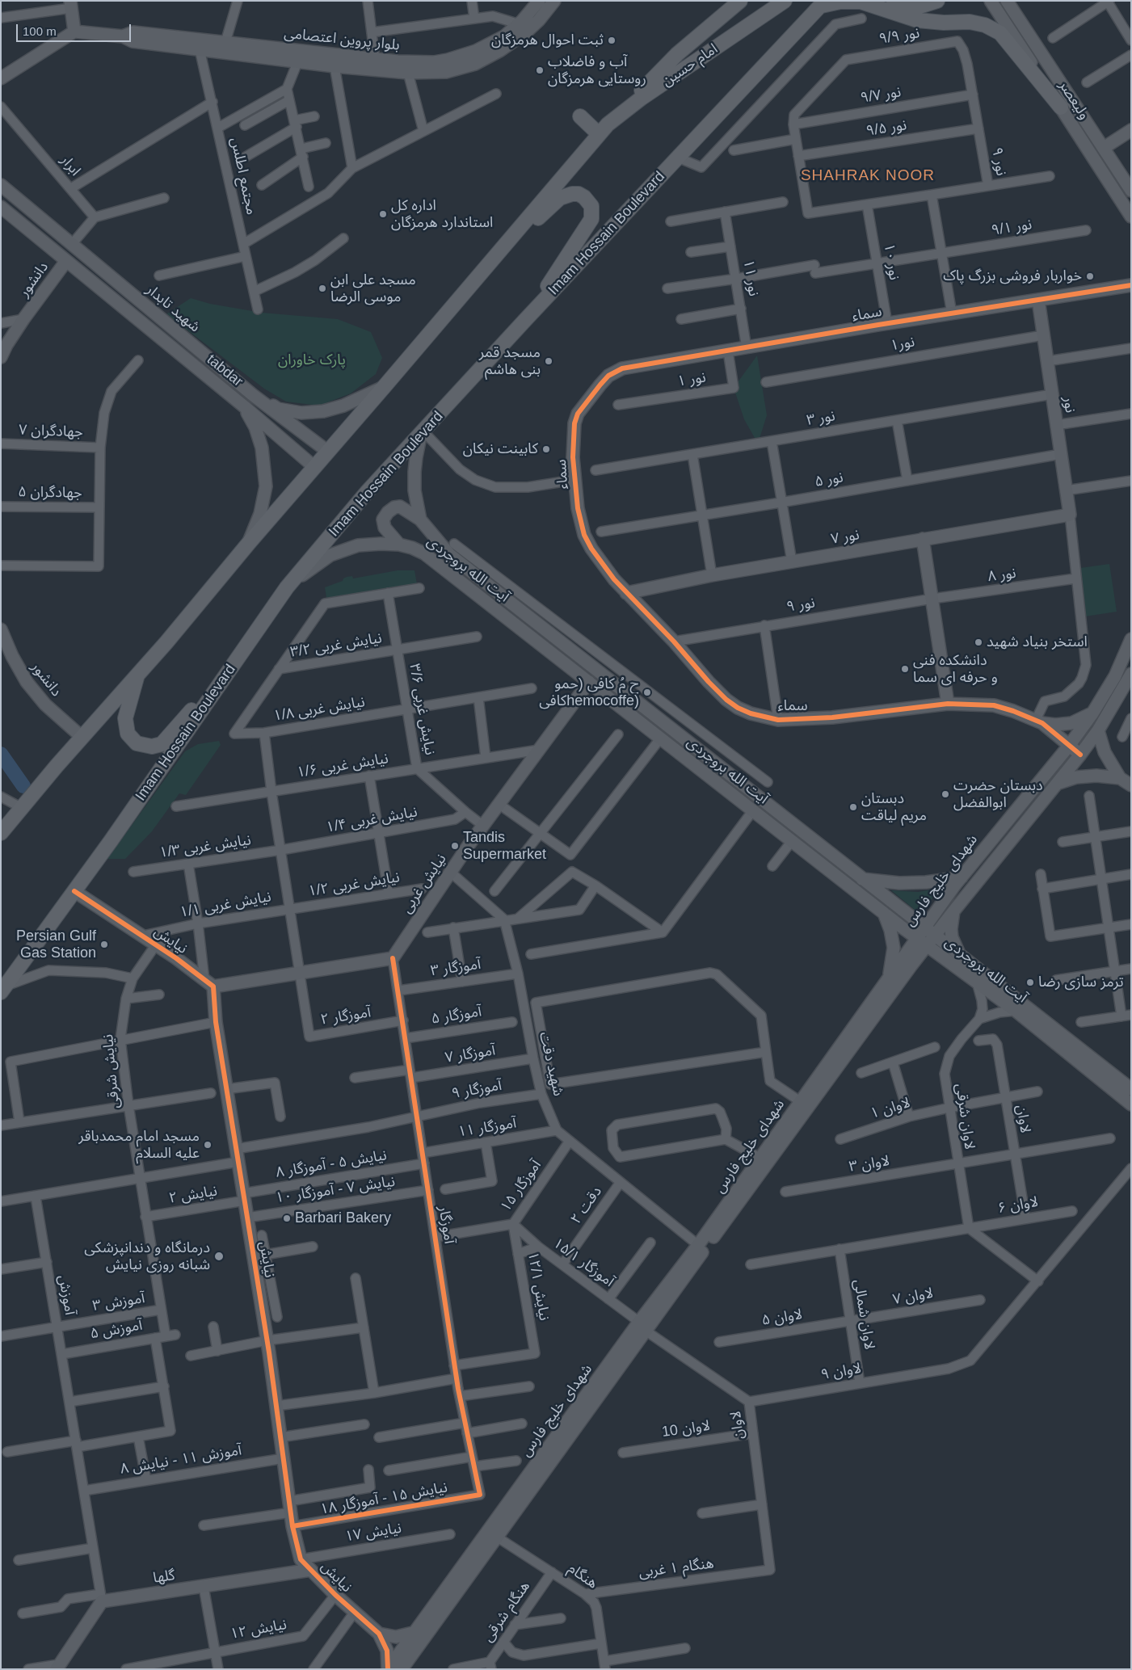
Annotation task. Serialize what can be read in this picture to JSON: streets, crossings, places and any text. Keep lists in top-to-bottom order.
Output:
{
  "streets": {
    "main road": [
      "بلوار پروین اعتصامی",
      "امام حسین",
      "ولیعصر",
      "Imam Hossain Boulevard",
      "دانشور",
      "شهید تابدار",
      "سماء",
      "tabdar",
      "نور",
      "نور ۷",
      "آیت الله بروجردی",
      "شهدای خلیج فارس",
      "نیایش غربی",
      "نیایش",
      "گلها"
    ],
    "street": [
      "نور ۹/۹",
      "نور ۹/۷",
      "نور ۹/۵",
      "نور ۹",
      "ابرار",
      "مجتمع اطلس",
      "نور ۹/۱",
      "نور ۱۰",
      "نور ۱۱",
      "نور۱",
      "نور ۱",
      "نور ۳",
      "جهادگران ۷",
      "نور ۵",
      "جهادگران ۵",
      "نور ۸",
      "نیایش غربی ۳/۲",
      "نیایش غربی ۱/۸",
      "نیایش غربی ۳/۶",
      "نیایش غربی ۱/۶",
      "نیایش غربی ۱/۴",
      "نیایش غربی ۱/۳",
      "نیایش غربی ۱/۲",
      "نیایش غربی ۱/۱",
      "آموزگار ۳",
      "آموزگار ۵",
      "آموزگار ۲",
      "آموزگار ۷",
      "شهید دقت",
      "نیایش شرقی",
      "آموزگار ۹",
      "لاوان ۱",
      "لاوان شرقی",
      "لاوان",
      "آموزگار ۱۱",
      "نیایش ۵ - آموزگار ۸",
      "لاوان ۳",
      "آموزگار ۱۵",
      "نیایش ۷ - آموزگار ۱۰",
      "نیایش ۲",
      "دقت ۲",
      "لاوان ۶",
      "آموزگار",
      "آموزگار ۱۵/۱",
      "نیایش ۱۲/۱",
      "آموزش",
      "لاوان ۷",
      "آموزش ۳",
      "لاوان شمالی",
      "لاوان ۵",
      "آموزش ۵",
      "لاوان ۹",
      "لاوان 10",
      "آموزش ۱۱ - نیایش ۸",
      "نیایش ۱۵ - آموزگار ۱۸",
      "نیایش ۱۷",
      "هنگام ۱ غربی",
      "هنگام",
      "هنگام شرقی",
      "نیایش ۱۲"
    ]
  },
  "crossings": [
    ["نور ۹/۹", "نور ۹/۷"],
    ["نور ۹/۹", "نور ۹"],
    ["بلوار پروین اعتصامی", "مجتمع اطلس"],
    ["نور ۹/۷", "نور ۹"],
    ["نور ۹/۵", "نور ۹"],
    ["نور ۹", "نور ۱۰"],
    ["نور ۹", "سماء"],
    ["نور ۹", "نور ۸"],
    ["نور ۹/۱", "نور ۱۰"],
    ["نور ۹/۱", "نور ۱۱"],
    ["Imam Hossain Boulevard", "آیت الله بروجردی"],
    ["Imam Hossain Boulevard", "نیایش"],
    ["نور ۱۰", "سماء"],
    ["نور ۱۱", "سماء"],
    ["دانشور", "tabdar"],
    ["سماء", "نور ۱"],
    ["سماء", "نور"],
    ["سماء", "نور ۷"],
    ["سماء", "شهدای خلیج فارس"],
    ["نور۱", "نور"],
    ["نور", "نور ۳"],
    ["نور", "نور ۵"],
    ["نور", "نور ۷"],
    ["آیت الله بروجردی", "شهدای خلیج فارس"],
    ["آیت الله بروجردی", "نیایش غربی"],
    ["نیایش غربی ۳/۲", "نیایش غربی ۱/۸"],
    ["نیایش غربی ۳/۲", "نیایش غربی ۳/۶"],
    ["نیایش غربی ۱/۸", "نیایش غربی ۳/۶"],
    ["نیایش غربی ۳/۶", "نیایش غربی ۱/۶"],
    ["نیایش غربی ۳/۶", "نیایش غربی ۱/۴"],
    ["نیایش غربی ۳/۶", "نیایش غربی"],
    ["نیایش غربی ۱/۶", "نیایش غربی"],
    ["نیایش غربی ۱/۴", "نیایش غربی ۱/۳"],
    ["شهدای خلیج فارس", "نیایش"],
    ["شهدای خلیج فارس", "شهید دقت"],
    ["شهدای خلیج فارس", "لاوان"],
    ["شهدای خلیج فارس", "آموزگار ۱۵/۱"],
    ["شهدای خلیج فارس", "هنگام"],
    ["نیایش غربی", "آموزگار"],
    ["نیایش غربی ۱/۲", "نیایش غربی ۱/۱"],
    ["نیایش غربی ۱/۱", "نیایش"],
    ["نیایش", "نیایش شرقی"],
    ["نیایش", "آموزگار ۹"],
    ["نیایش", "نیایش ۵ - آموزگار ۸"],
    ["نیایش", "نیایش ۷ - آموزگار ۱۰"],
    ["نیایش", "نیایش ۲"],
    ["نیایش", "آموزش ۱۱ - نیایش ۸"],
    ["نیایش", "نیایش ۱۵ - آموزگار ۱۸"],
    ["نیایش", "نیایش ۱۷"],
    ["نیایش", "گلها"],
    ["نیایش", "نیایش ۱۲"],
    ["آموزگار ۳", "شهید دقت"],
    ["آموزگار ۳", "آموزگار"],
    ["آموزگار ۵", "آموزگار"],
    ["آموزگار ۲", "آموزگار"],
    ["آموزگار ۷", "شهید دقت"],
    ["آموزگار ۷", "آموزگار"],
    ["شهید دقت", "آموزگار ۹"],
    ["شهید دقت", "آموزگار ۱۱"],
    ["شهید دقت", "آموزگار ۱۵"],
    ["شهید دقت", "دقت ۲"],
    ["نیایش شرقی", "نیایش ۲"],
    ["نیایش شرقی", "آموزش ۳"],
    ["نیایش شرقی", "آموزش ۵"],
    ["آموزگار ۹", "آموزگار"],
    ["لاوان ۱", "لاوان شرقی"],
    ["لاوان ۱", "لاوان"],
    ["لاوان شرقی", "لاوان ۳"],
    ["لاوان شرقی", "لاوان ۶"],
    ["لاوان", "لاوان ۳"],
    ["لاوان", "لاوان ۶"],
    ["لاوان", "آموزگار ۱۵/۱"],
    ["لاوان", "لاوان ۹"],
    ["لاوان", "لاوان 10"],
    ["لاوان", "هنگام ۱ غربی"],
    ["آموزگار ۱۱", "آموزگار"],
    ["نیایش ۵ - آموزگار ۸", "نیایش ۲"],
    ["نیایش ۵ - آموزگار ۸", "آموزگار"],
    ["آموزگار ۱۵", "آموزگار"],
    ["آموزگار ۱۵", "آموزگار ۱۵/۱"],
    ["آموزگار ۱۵", "نیایش ۱۲/۱"],
    ["نیایش ۷ - آموزگار ۱۰", "آموزگار"],
    ["دقت ۲", "آموزگار ۱۵/۱"],
    ["آموزگار", "نیایش ۱۲/۱"],
    ["آموزگار", "نیایش ۱۵ - آموزگار ۱۸"],
    ["آموزگار ۱۵/۱", "نیایش ۱۲/۱"],
    ["آموزش", "آموزش ۳"],
    ["آموزش", "آموزش ۵"],
    ["آموزش", "آموزش ۱۱ - نیایش ۸"],
    ["آموزش", "گلها"],
    ["لاوان ۷", "لاوان شمالی"],
    ["لاوان ۷", "لاوان ۵"],
    ["لاوان شمالی", "لاوان ۵"],
    ["لاوان شمالی", "لاوان ۹"],
    ["هنگام ۱ غربی", "هنگام"],
    ["هنگام", "هنگام شرقی"]
  ],
  "districts": ["SHAHRAK NOOR"],
  "parks": ["پارک خاوران"],
  "places": [
    "ثبت احوال هرمزگان",
    "آب و فاضلاب روستایی هرمزگان",
    "اداره کل استاندارد هرمزگان",
    "خواربار فروشی بزرگ پاک",
    "مسجد علی ابن موسی الرضا",
    "مسجد قمر بنی هاشم",
    "کابینت نیکان",
    "استخر بنیاد شهید",
    "دانشکده فنی و حرفه ای سما",
    "حِ مُ کافی (حمو کافیhemocoffe)",
    "دبستان حضرت ابوالفضل",
    "دبستان مریم لیاقت",
    "Tandis Supermarket",
    "Persian Gulf Gas Station",
    "ترمز سازی رضا",
    "مسجد امام محمدباقر علیه السلام",
    "Barbari Bakery",
    "درمانگاه و دندانپزشکی شبانه روزی نیایش"
  ],
  "scale_bar": "100 m"
}
